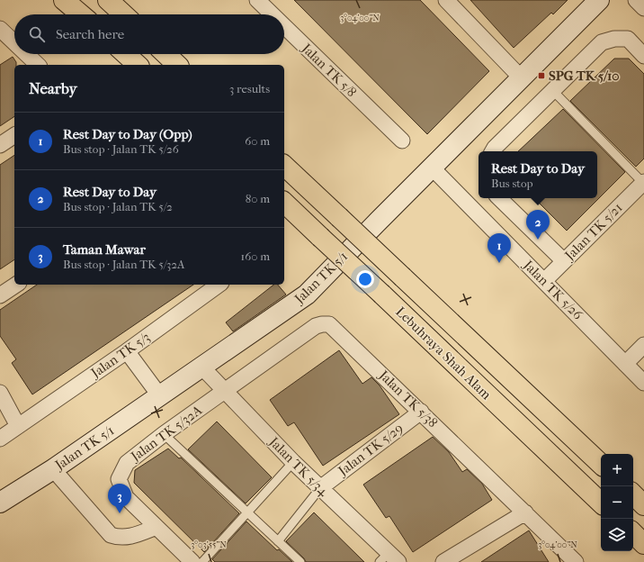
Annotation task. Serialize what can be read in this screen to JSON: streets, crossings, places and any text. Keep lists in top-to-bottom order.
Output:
{
  "streets": {
    "highway": ["Lebuhraya Shah Alam"],
    "street": [
      "Jalan TK 5/8",
      "Jalan TK 5/21",
      "Jalan TK 5/1",
      "Jalan TK 5/26",
      "Jalan TK 5/3",
      "Jalan TK 5/38",
      "Jalan TK 5/32A",
      "Jalan TK 5/29",
      "Jalan TK 5/34"
    ]
  },
  "crossings": [
    ["Jalan TK 5/21", "Jalan TK 5/26"],
    ["Jalan TK 5/1", "Jalan TK 5/26"],
    ["Jalan TK 5/1", "Jalan TK 5/34"],
    ["Jalan TK 5/38", "Jalan TK 5/32A"],
    ["Jalan TK 5/38", "Jalan TK 5/29"],
    ["Jalan TK 5/38", "Jalan TK 5/34"],
    ["Jalan TK 5/32A", "Jalan TK 5/34"],
    ["Jalan TK 5/29", "Jalan TK 5/34"]
  ],
  "places": {
    "transit": ["SPG TK 5/10"]
  },
  "page": {
    "search": "Search here",
    "heading": ["Nearby", "3 results"],
    "list": [
      {
        "mark": "1",
        "name": "Rest Day to Day (Opp)",
        "note": "Bus stop · Jalan TK 5/26",
        "value": "60 m"
      },
      {
        "mark": "2",
        "name": "Rest Day to Day",
        "note": "Bus stop · Jalan TK 5/2",
        "value": "80 m"
      },
      {
        "mark": "3",
        "name": "Taman Mawar",
        "note": "Bus stop · Jalan TK 5/32A",
        "value": "160 m"
      }
    ],
    "popup": ["Rest Day to Day", "Bus stop"],
    "pins": ["2", "1", "3"],
    "map_buttons": ["+", "−"]
  },
  "coordinates": ["3°04'00\"N", "3°03'55\"N"]
}
